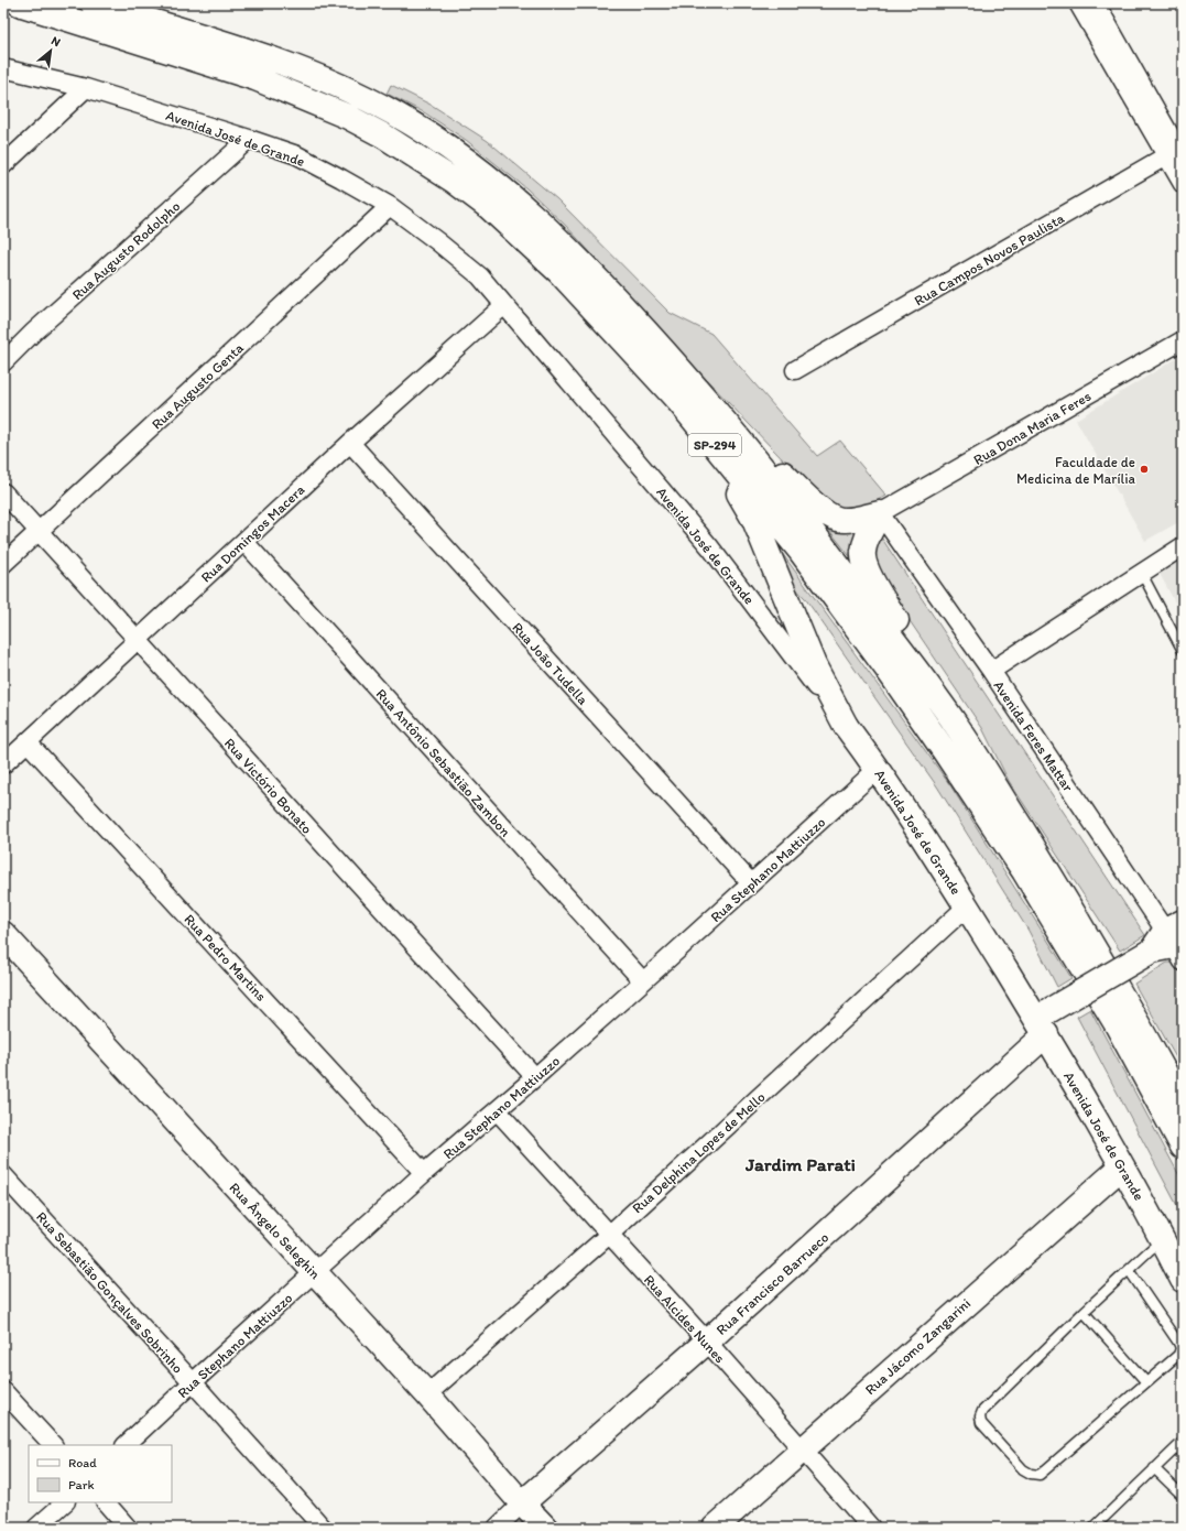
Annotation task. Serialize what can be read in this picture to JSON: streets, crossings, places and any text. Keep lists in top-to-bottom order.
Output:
{
  "streets": {
    "main road": [
      "Avenida José de Grande",
      "SP-294",
      "Rua Ângelo Seleghin",
      "Rua Francisco Barrueco",
      "Rua Jácomo Zangarini"
    ],
    "street": [
      "Rua Augusto Rodolpho",
      "Rua Campos Novos Paulista",
      "Rua Augusto Genta",
      "Rua Dona Maria Feres",
      "Rua Domingos Macera",
      "Rua João Tudella",
      "Avenida Feres Mattar",
      "Rua Antônio Sebastião Zambon",
      "Rua Victório Bonato",
      "Rua Stephano Mattiuzzo",
      "Rua Pedro Martins",
      "Rua Delphina Lopes de Mello",
      "Rua Sebastião Gonçalves Sobrinho",
      "Rua Alcides Nunes"
    ]
  },
  "crossings": [
    ["Avenida José de Grande", "Rua Augusto Rodolpho"],
    ["Avenida José de Grande", "Rua Augusto Genta"],
    ["Avenida José de Grande", "Rua Domingos Macera"],
    ["Avenida José de Grande", "Rua Stephano Mattiuzzo"],
    ["Avenida José de Grande", "Rua Delphina Lopes de Mello"],
    ["Avenida José de Grande", "Rua Francisco Barrueco"],
    ["Avenida José de Grande", "Rua Jácomo Zangarini"],
    ["Rua Augusto Genta", "Rua Victório Bonato"],
    ["Rua Dona Maria Feres", "Avenida Feres Mattar"],
    ["Rua Domingos Macera", "Rua João Tudella"],
    ["Rua Domingos Macera", "Rua Antônio Sebastião Zambon"],
    ["Rua Domingos Macera", "Rua Victório Bonato"],
    ["Rua Domingos Macera", "Rua Pedro Martins"],
    ["Rua João Tudella", "Rua Stephano Mattiuzzo"],
    ["Avenida Feres Mattar", "Rua Francisco Barrueco"],
    ["Rua Antônio Sebastião Zambon", "Rua Stephano Mattiuzzo"],
    ["Rua Victório Bonato", "Rua Stephano Mattiuzzo"],
    ["Rua Stephano Mattiuzzo", "Rua Pedro Martins"],
    ["Rua Stephano Mattiuzzo", "Rua Ângelo Seleghin"],
    ["Rua Stephano Mattiuzzo", "Rua Sebastião Gonçalves Sobrinho"],
    ["Rua Stephano Mattiuzzo", "Rua Alcides Nunes"],
    ["Rua Delphina Lopes de Mello", "Rua Ângelo Seleghin"],
    ["Rua Delphina Lopes de Mello", "Rua Alcides Nunes"],
    ["Rua Ângelo Seleghin", "Rua Francisco Barrueco"],
    ["Rua Francisco Barrueco", "Rua Alcides Nunes"],
    ["Rua Alcides Nunes", "Rua Jácomo Zangarini"]
  ],
  "districts": ["Jardim Parati"],
  "places": ["Faculdade de Medicina de Marília"],
  "legend": ["Road", "Park"],
  "north": "top right"
}
